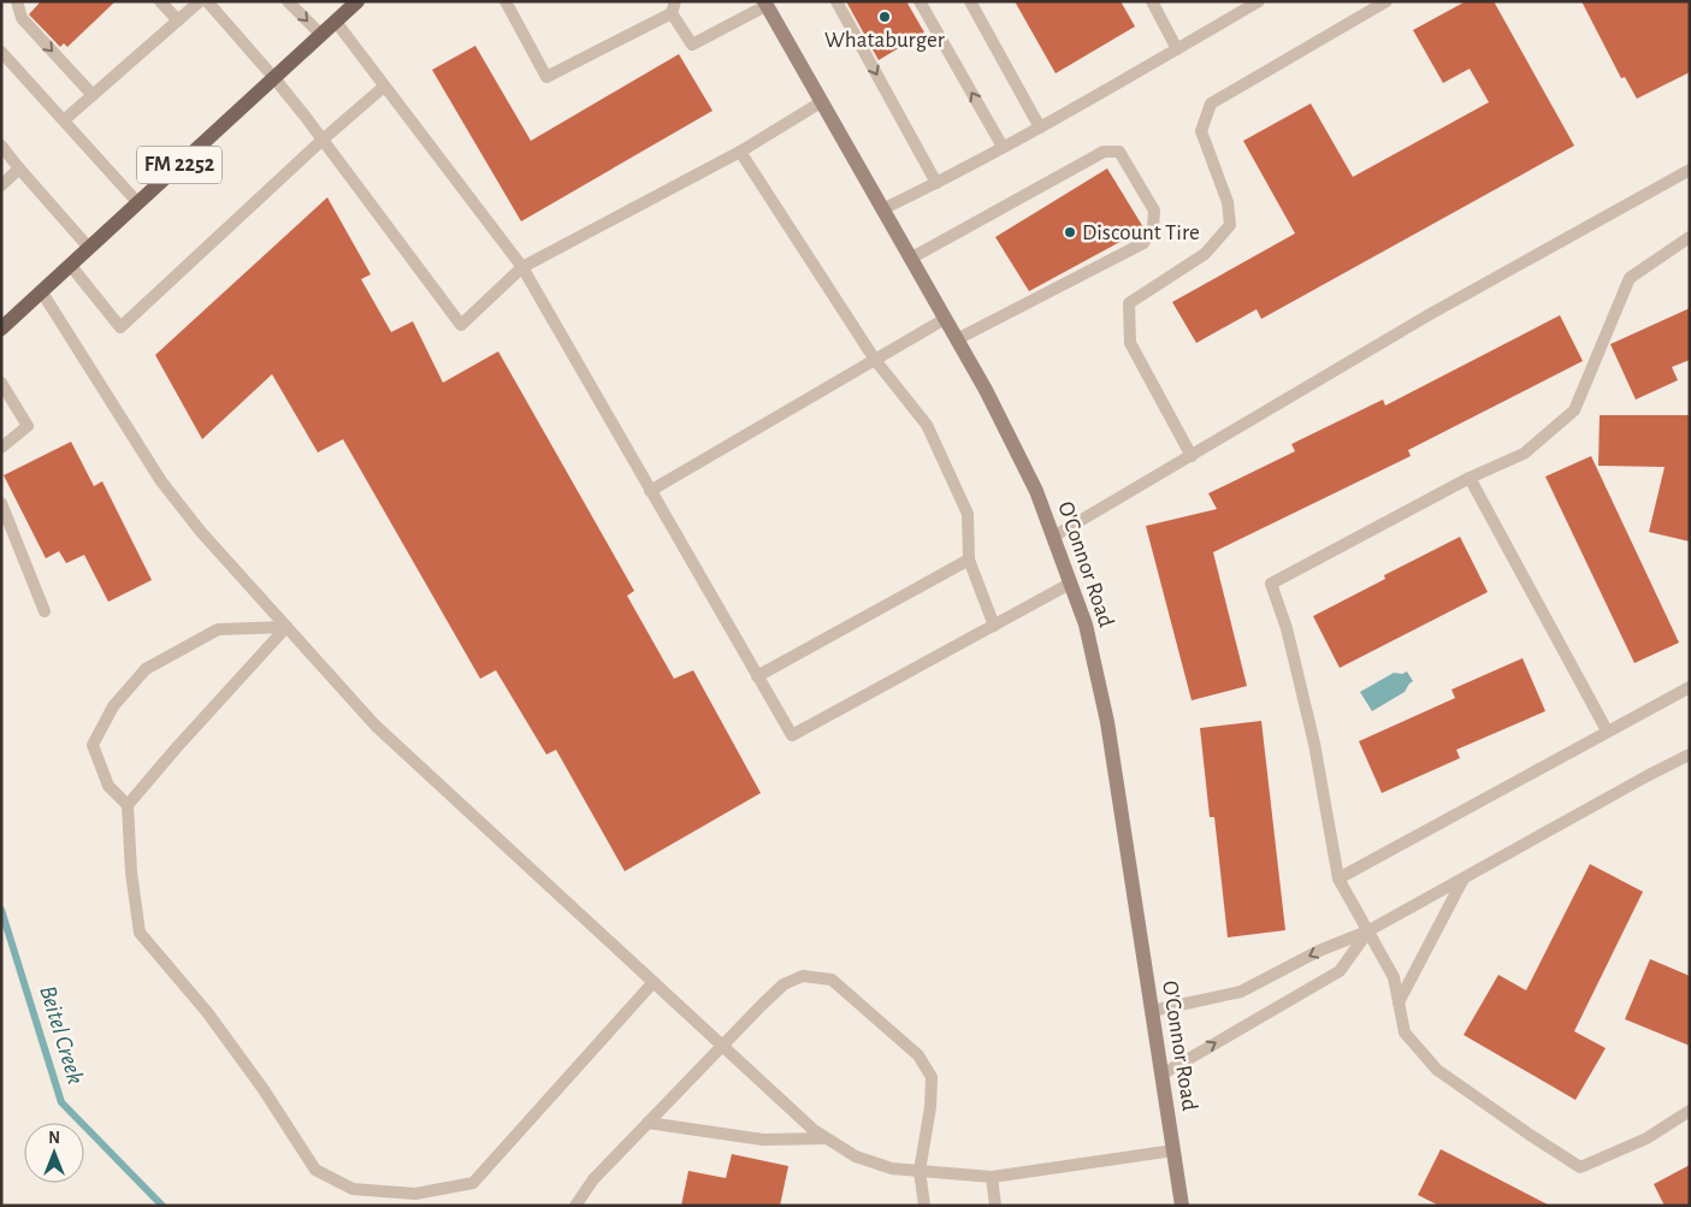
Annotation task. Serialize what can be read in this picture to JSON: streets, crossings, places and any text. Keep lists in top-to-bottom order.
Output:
{
  "streets": {
    "main road": ["FM 2252", "O'Connor Road"]
  },
  "water": ["Beitel Creek"],
  "places": ["Whataburger", "Discount Tire"],
  "north": "top"
}
